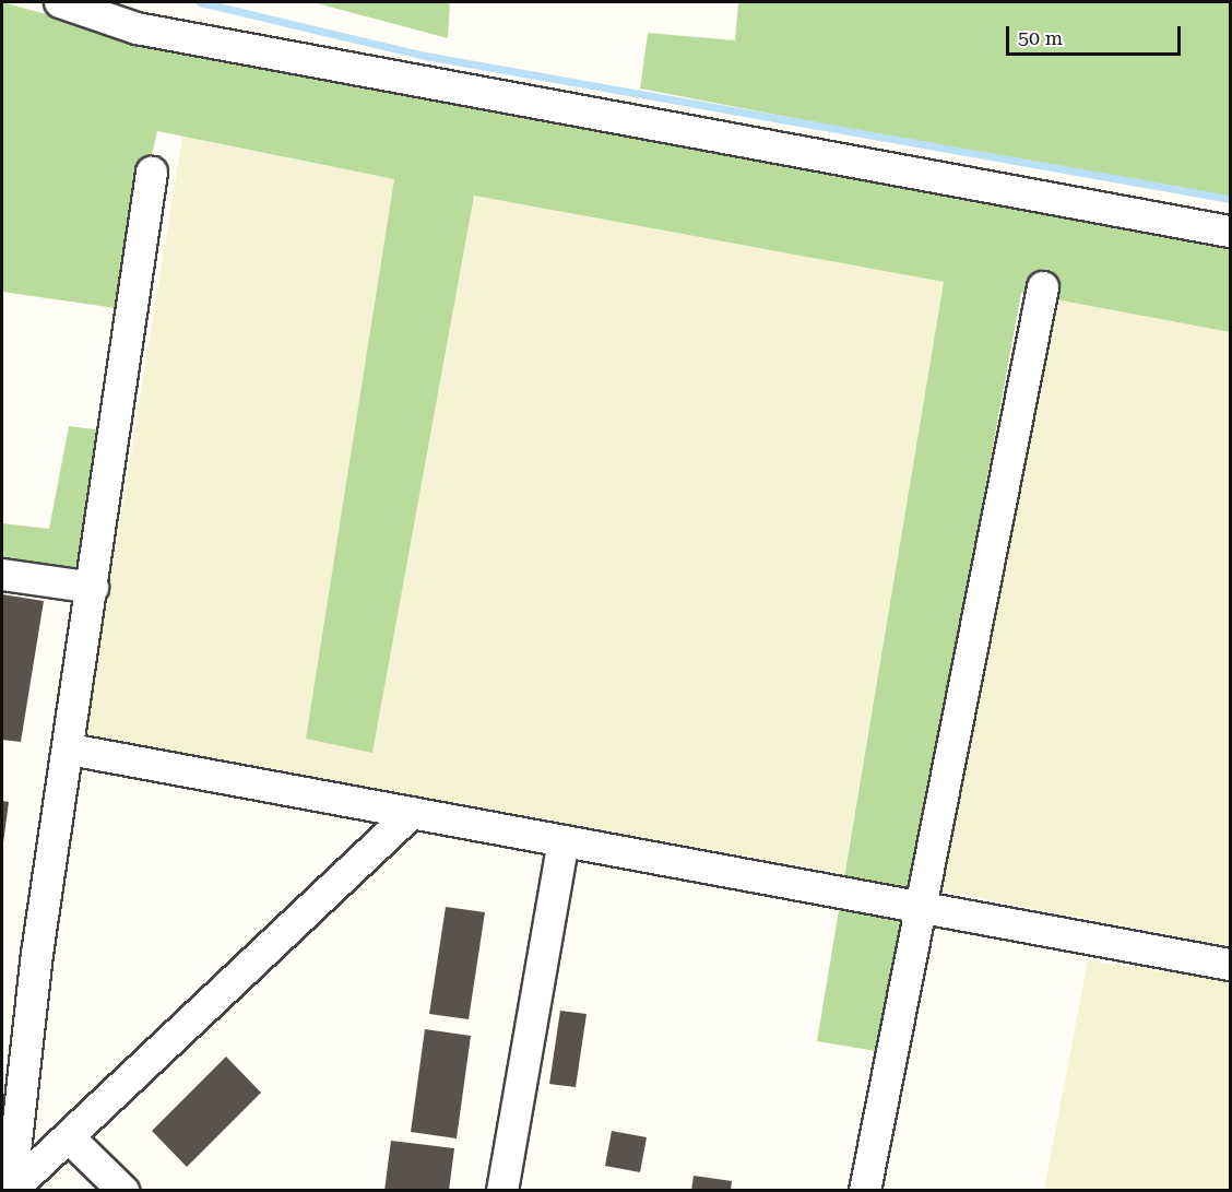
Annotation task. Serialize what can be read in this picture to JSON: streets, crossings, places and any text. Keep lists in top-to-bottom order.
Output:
{
  "scale_bar": "50 m"
}
